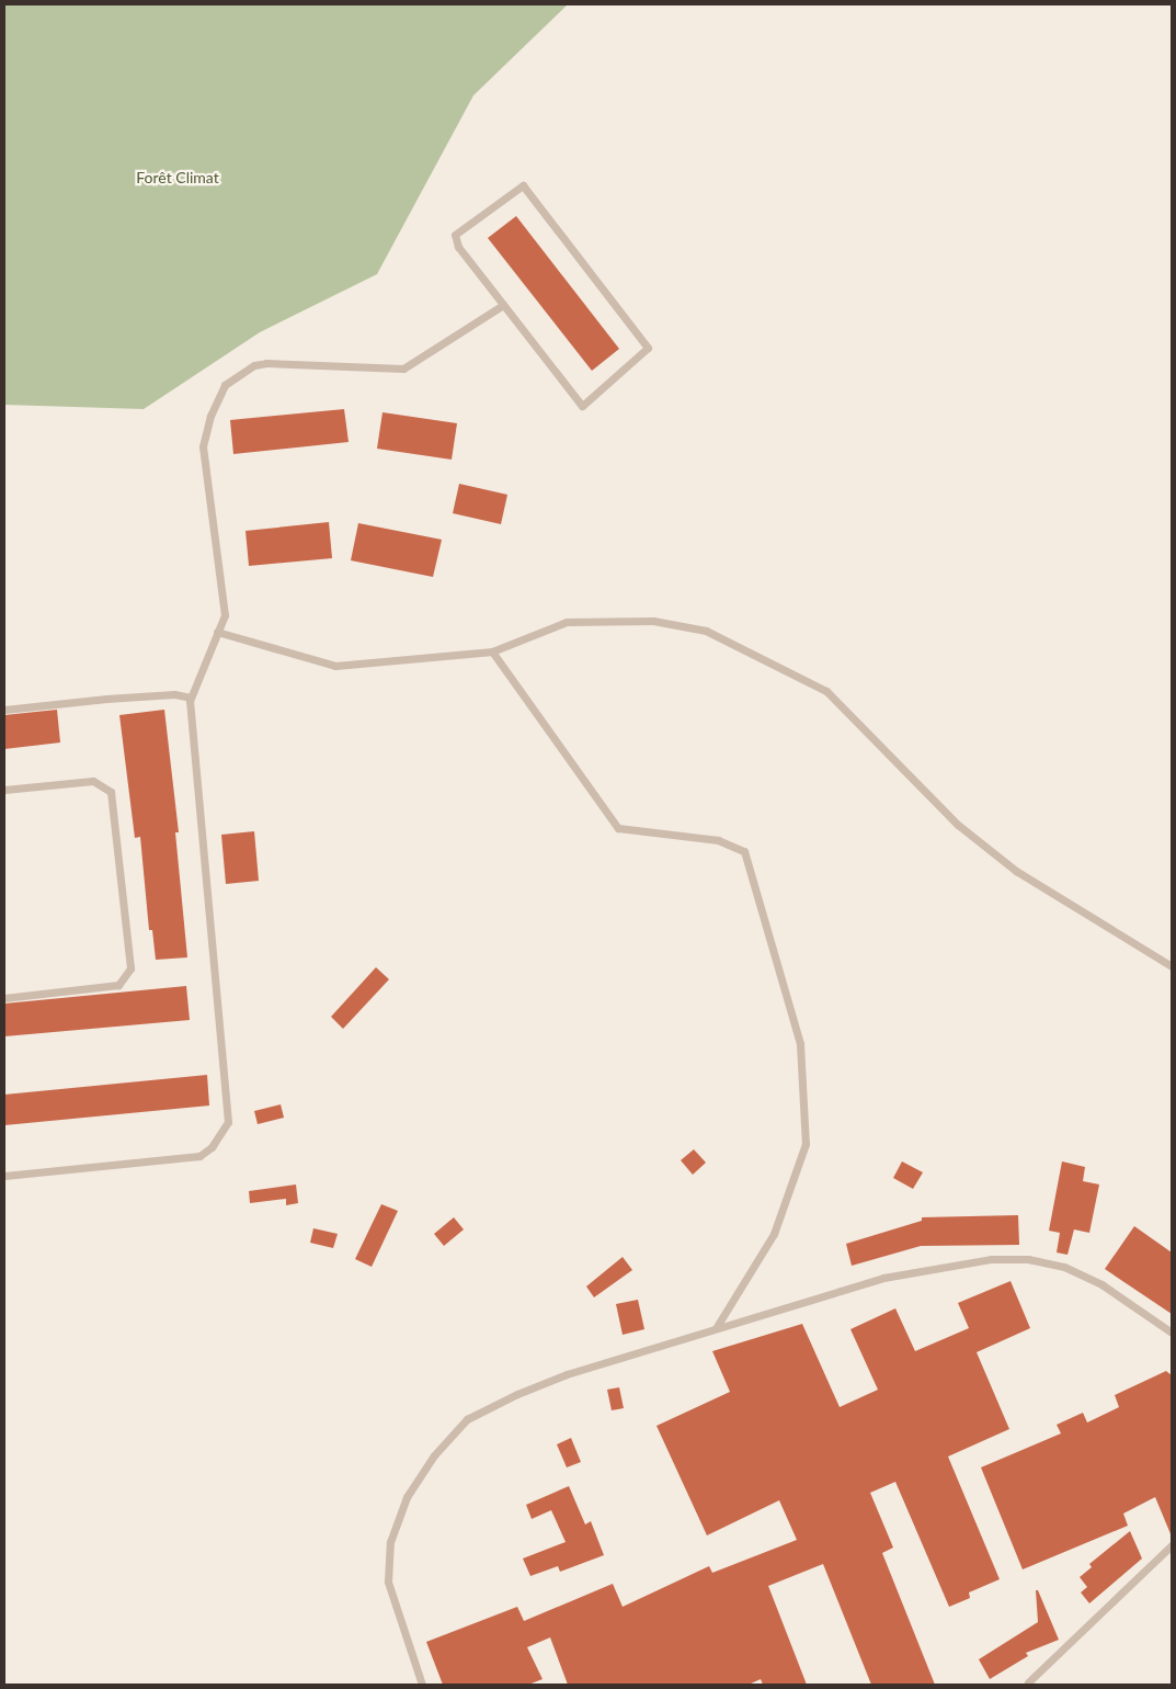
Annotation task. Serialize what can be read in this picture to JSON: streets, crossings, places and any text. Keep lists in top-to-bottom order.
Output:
{
  "parks": ["Forêt Climat"]
}
